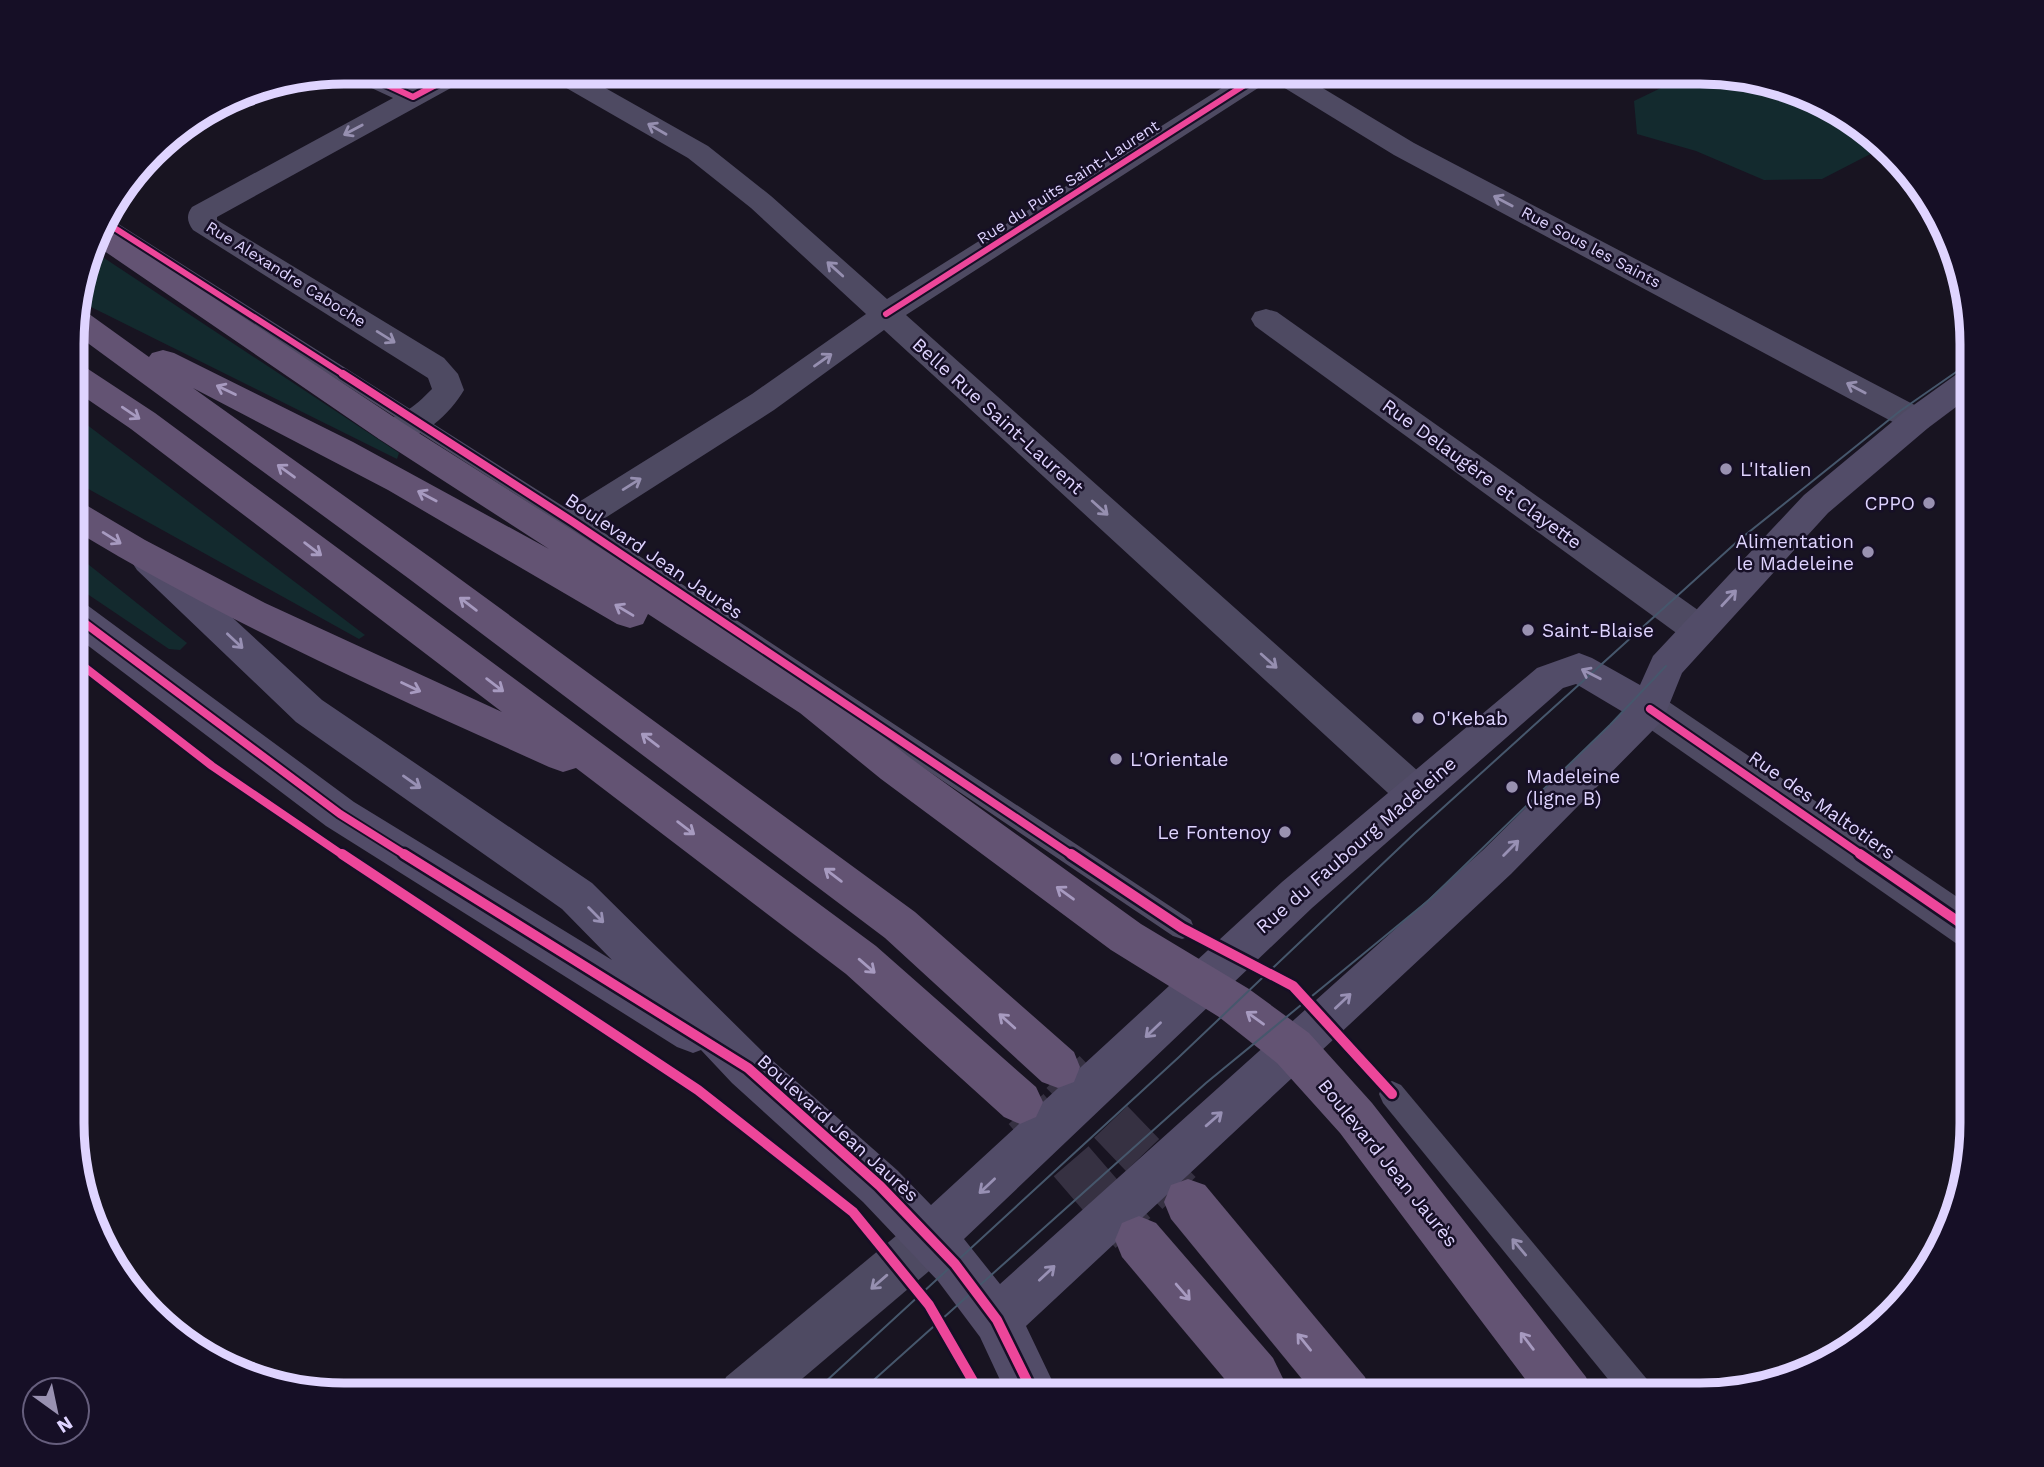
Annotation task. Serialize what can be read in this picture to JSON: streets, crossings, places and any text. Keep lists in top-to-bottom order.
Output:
{
  "streets": {
    "main road": ["Boulevard Jean Jaurès"],
    "street": [
      "Rue du Puits Saint-Laurent",
      "Rue Sous les Saints",
      "Rue Alexandre Caboche",
      "Belle Rue Saint-Laurent",
      "Rue Delaugère et Clayette",
      "Rue des Maltotiers",
      "Rue du Faubourg Madeleine"
    ]
  },
  "crossings": [
    ["Rue du Puits Saint-Laurent", "Belle Rue Saint-Laurent"],
    ["Rue du Puits Saint-Laurent", "Boulevard Jean Jaurès"],
    ["Rue Alexandre Caboche", "Boulevard Jean Jaurès"],
    ["Belle Rue Saint-Laurent", "Rue du Faubourg Madeleine"],
    ["Boulevard Jean Jaurès", "Rue du Faubourg Madeleine"],
    ["Rue des Maltotiers", "Rue du Faubourg Madeleine"]
  ],
  "one_way": ["Rue du Puits Saint-Laurent", "Rue Sous les Saints"],
  "places": [
    "L'Italien",
    "CPPO",
    "Alimentation le Madeleine",
    "Saint-Blaise",
    "O'Kebab",
    "L'Orientale",
    "Madeleine (ligne B)",
    "Le Fontenoy"
  ],
  "north": "bottom right"
}
